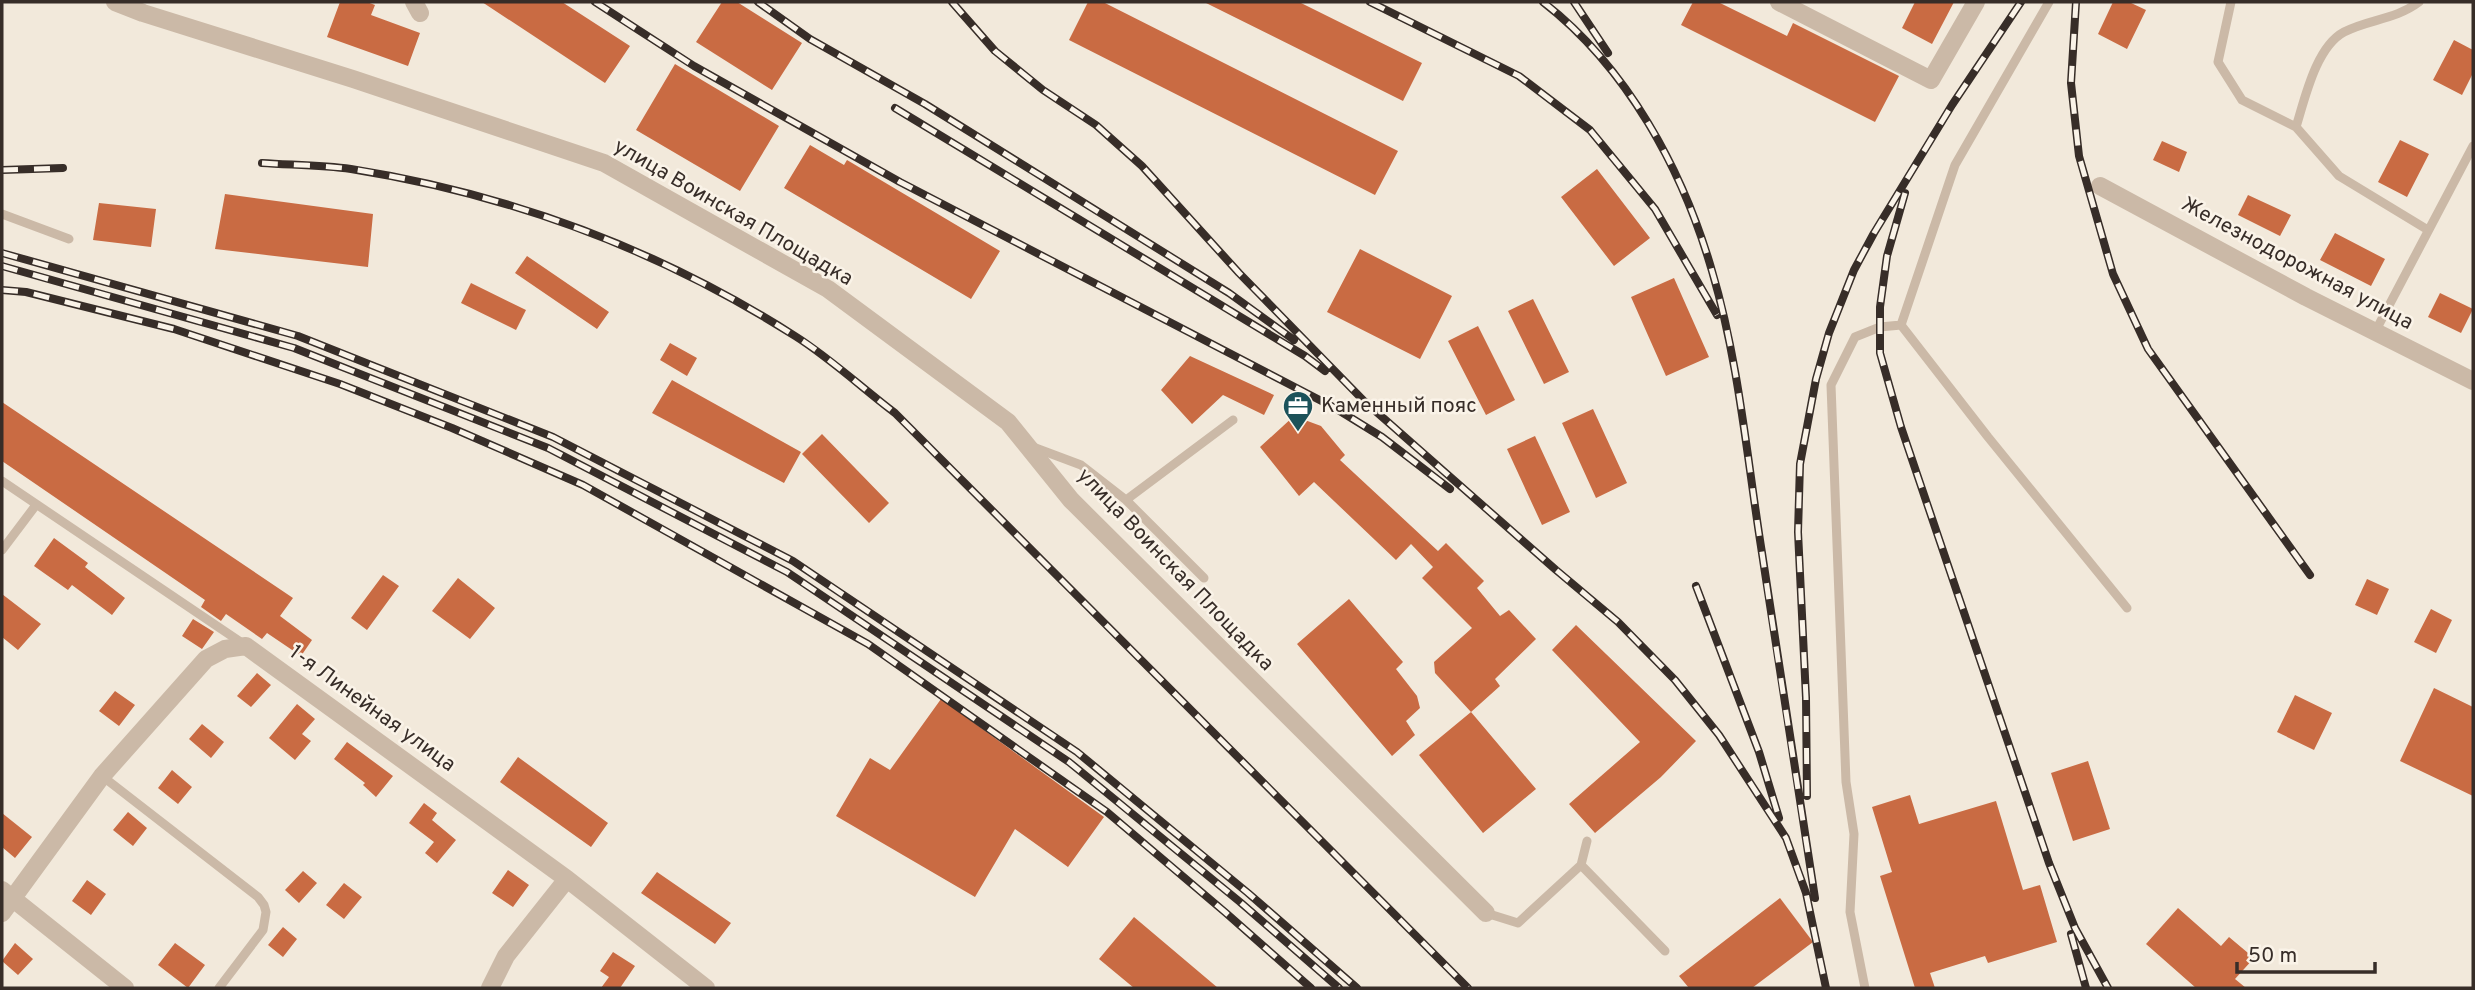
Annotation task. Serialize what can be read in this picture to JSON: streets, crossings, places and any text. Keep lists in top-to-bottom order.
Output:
{
  "streets": {
    "street": ["улица Воинская Площадка", "Железнодорожная улица", "1-я Линейная улица"]
  },
  "places": {
    "office": ["Каменный пояс"]
  },
  "scale_bar": "50 m"
}
